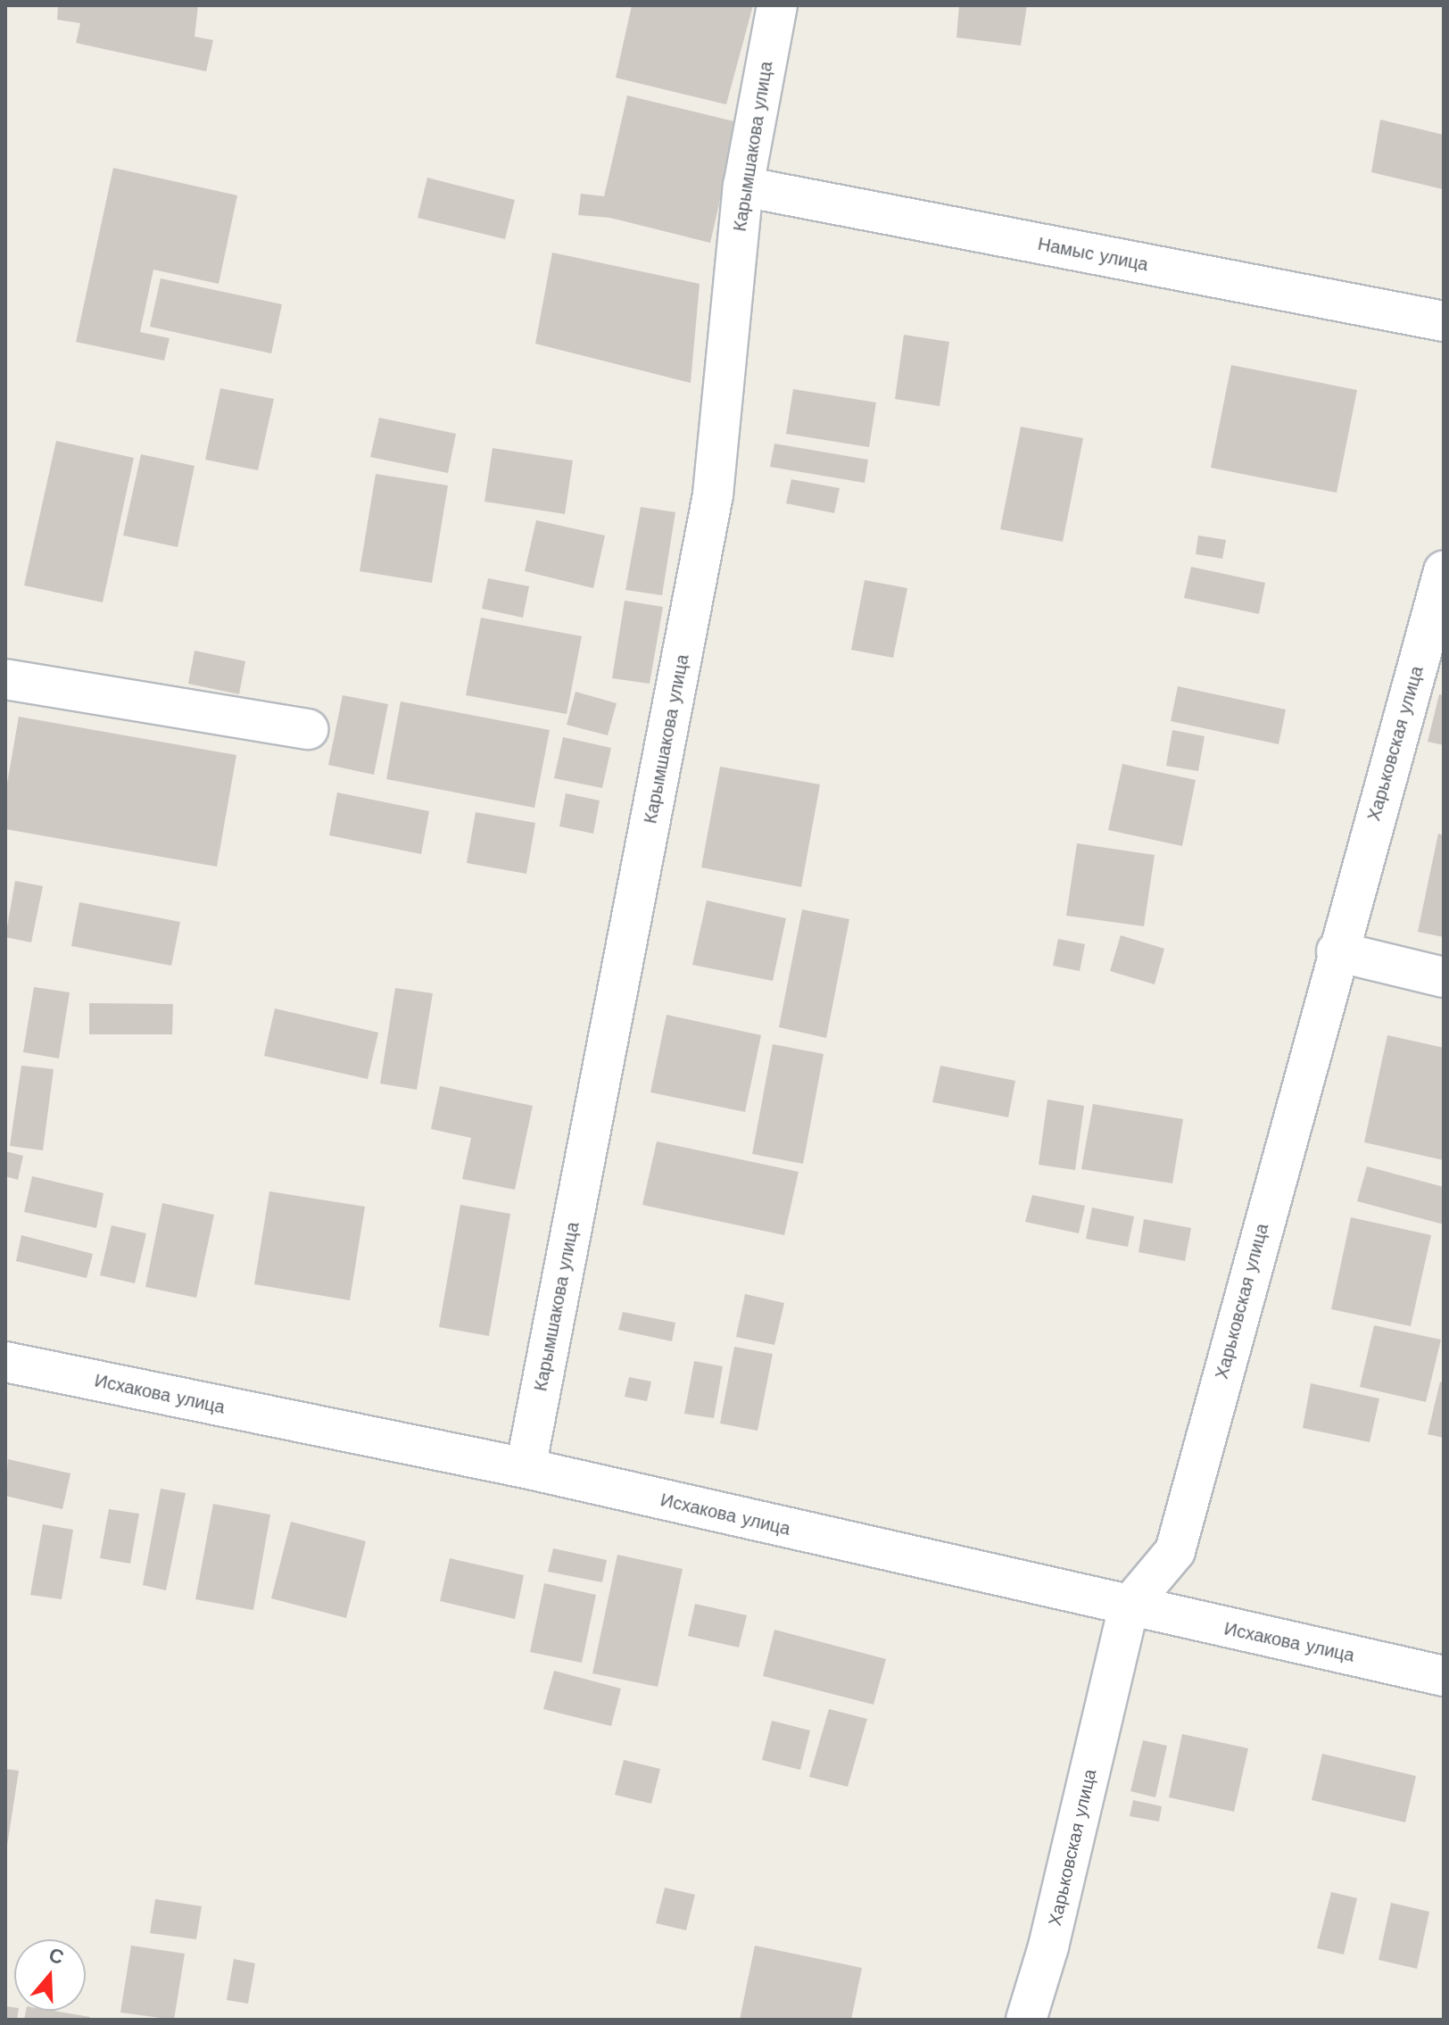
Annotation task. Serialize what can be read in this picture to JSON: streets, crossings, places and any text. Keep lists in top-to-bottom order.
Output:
{
  "streets": {
    "street": [
      "Карымшакова улица",
      "Намыс улица",
      "Харьковская улица",
      "Исхакова улица"
    ]
  },
  "crossings": [
    ["Карымшакова улица", "Намыс улица"],
    ["Карымшакова улица", "Исхакова улица"],
    ["Харьковская улица", "Исхакова улица"]
  ],
  "north": "top"
}
